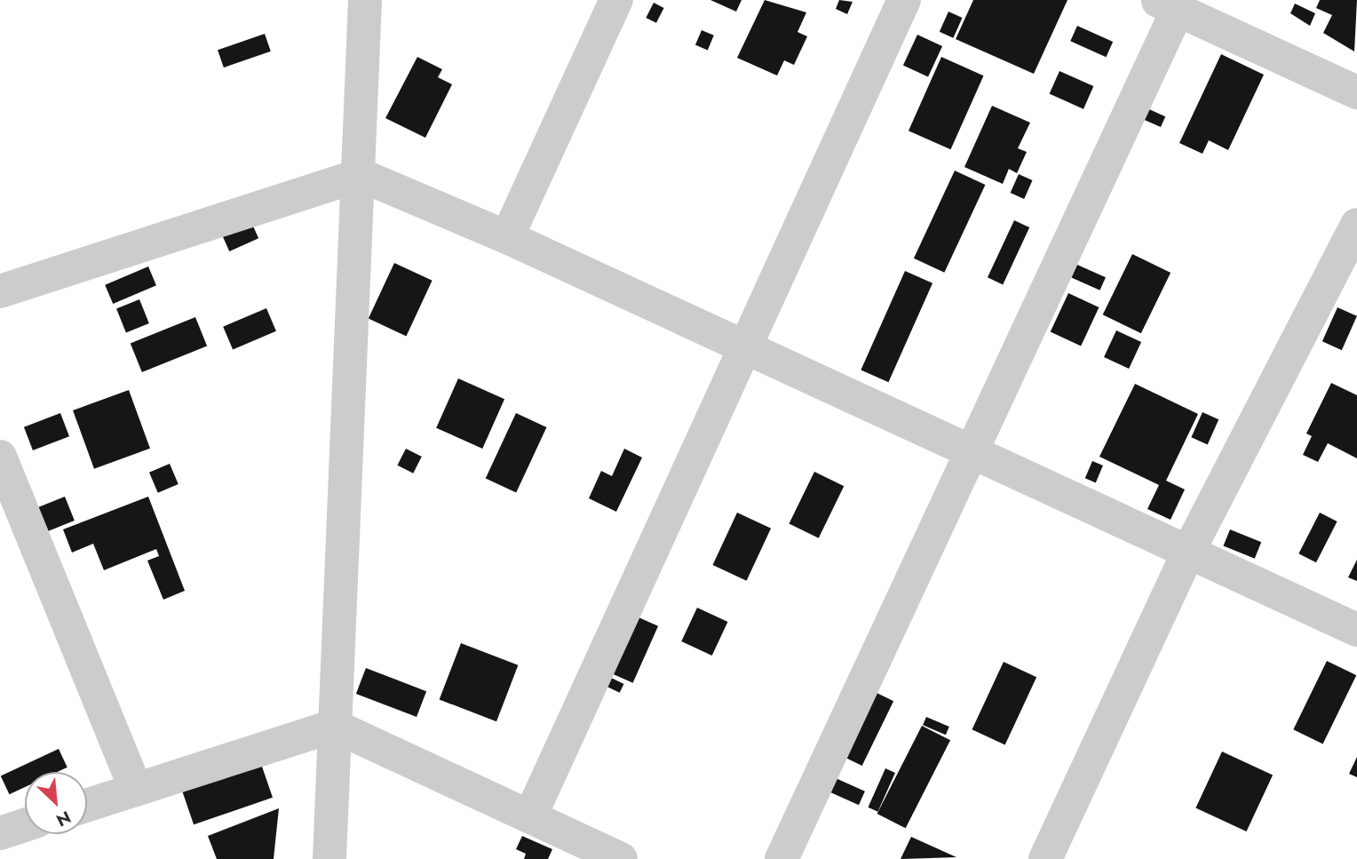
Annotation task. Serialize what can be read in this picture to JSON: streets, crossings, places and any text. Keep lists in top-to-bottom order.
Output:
{
  "north": "bottom right"
}
